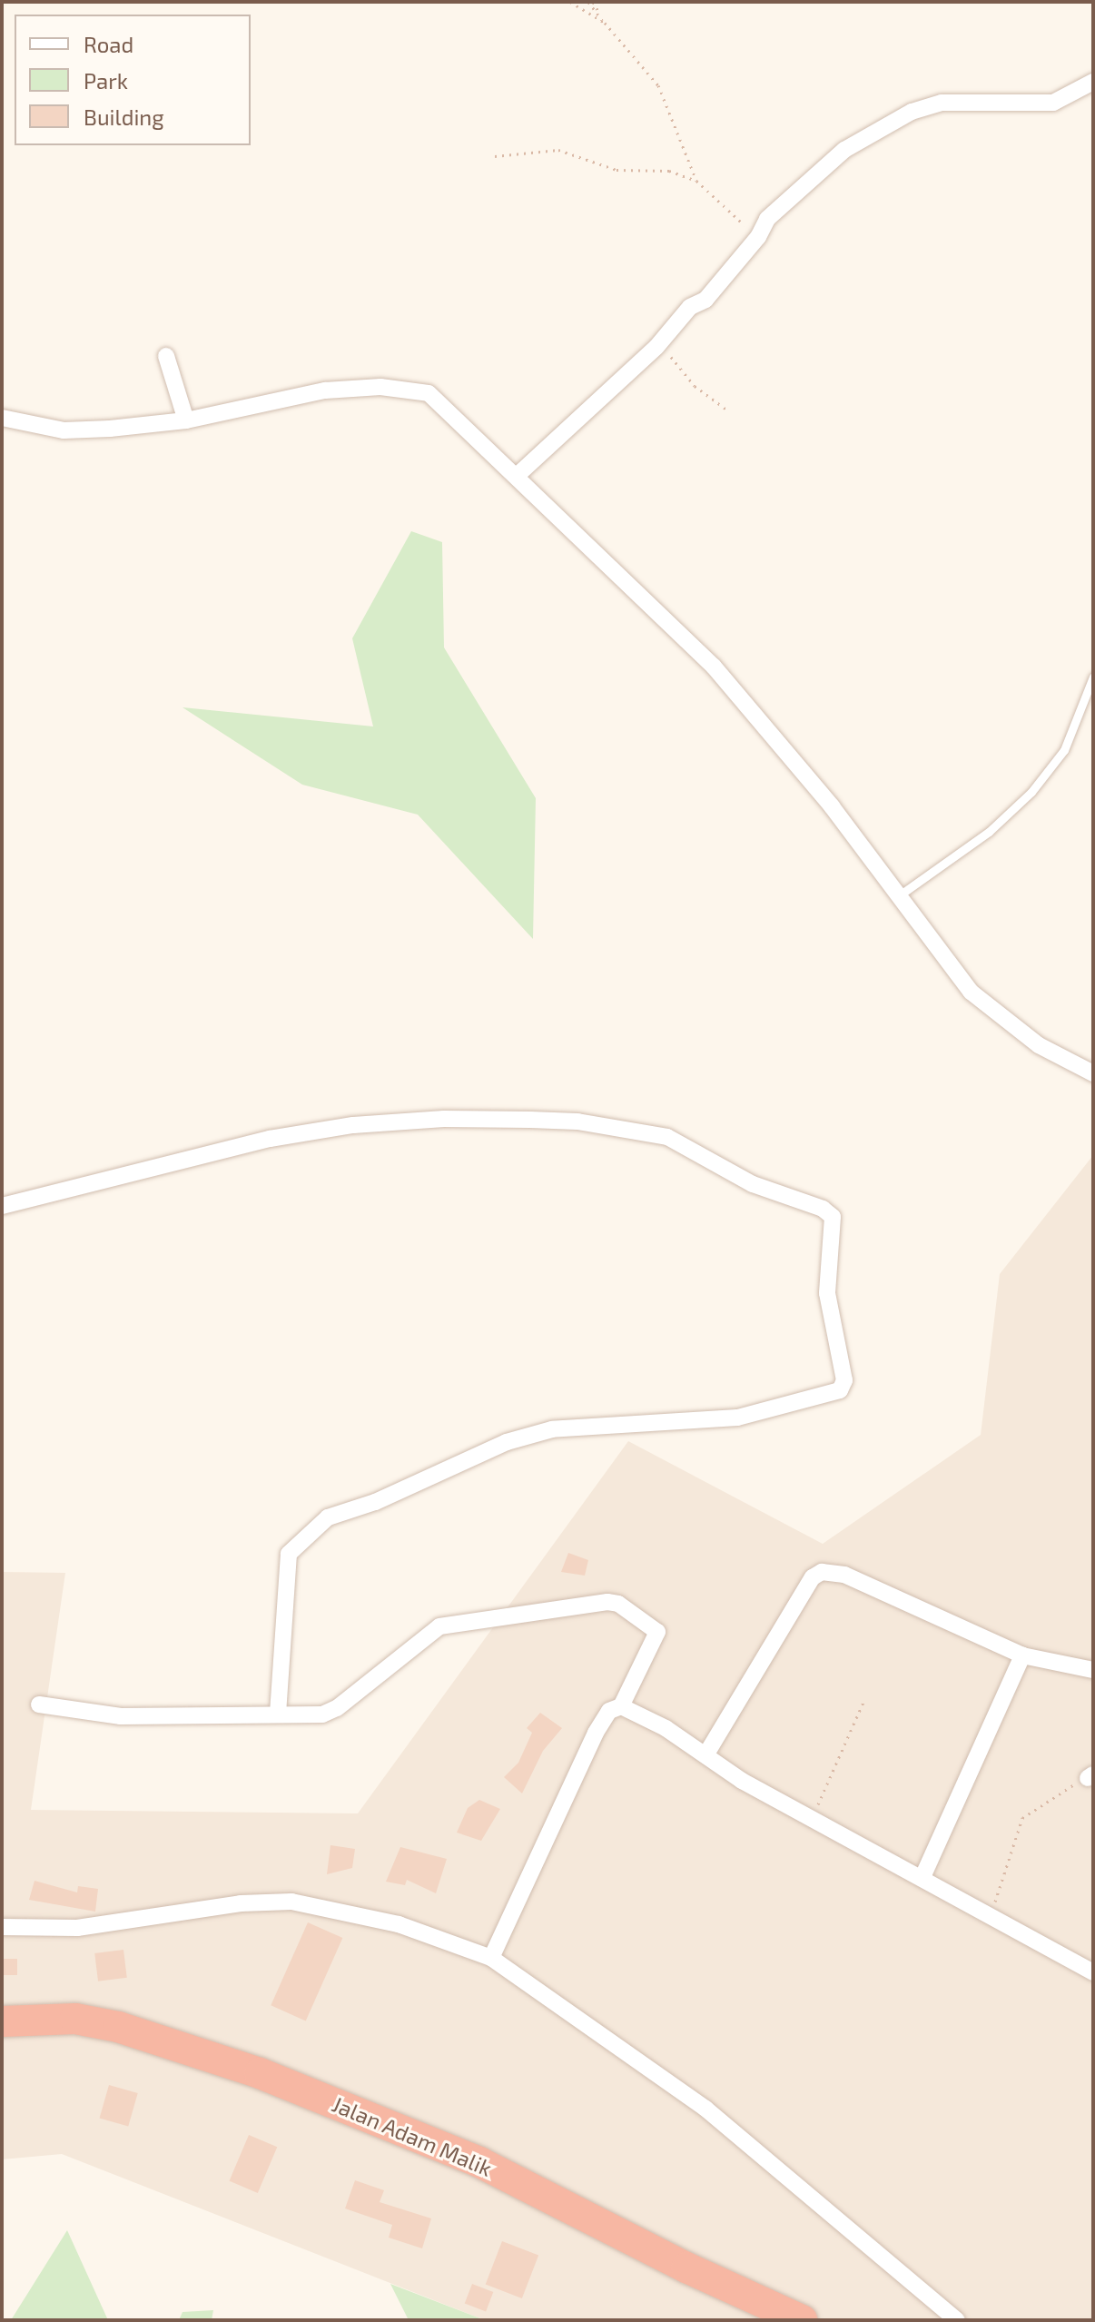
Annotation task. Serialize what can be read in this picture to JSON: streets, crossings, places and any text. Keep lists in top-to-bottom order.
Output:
{
  "streets": {
    "highway": ["Jalan Adam Malik"]
  },
  "legend": ["Road", "Park", "Building"]
}
